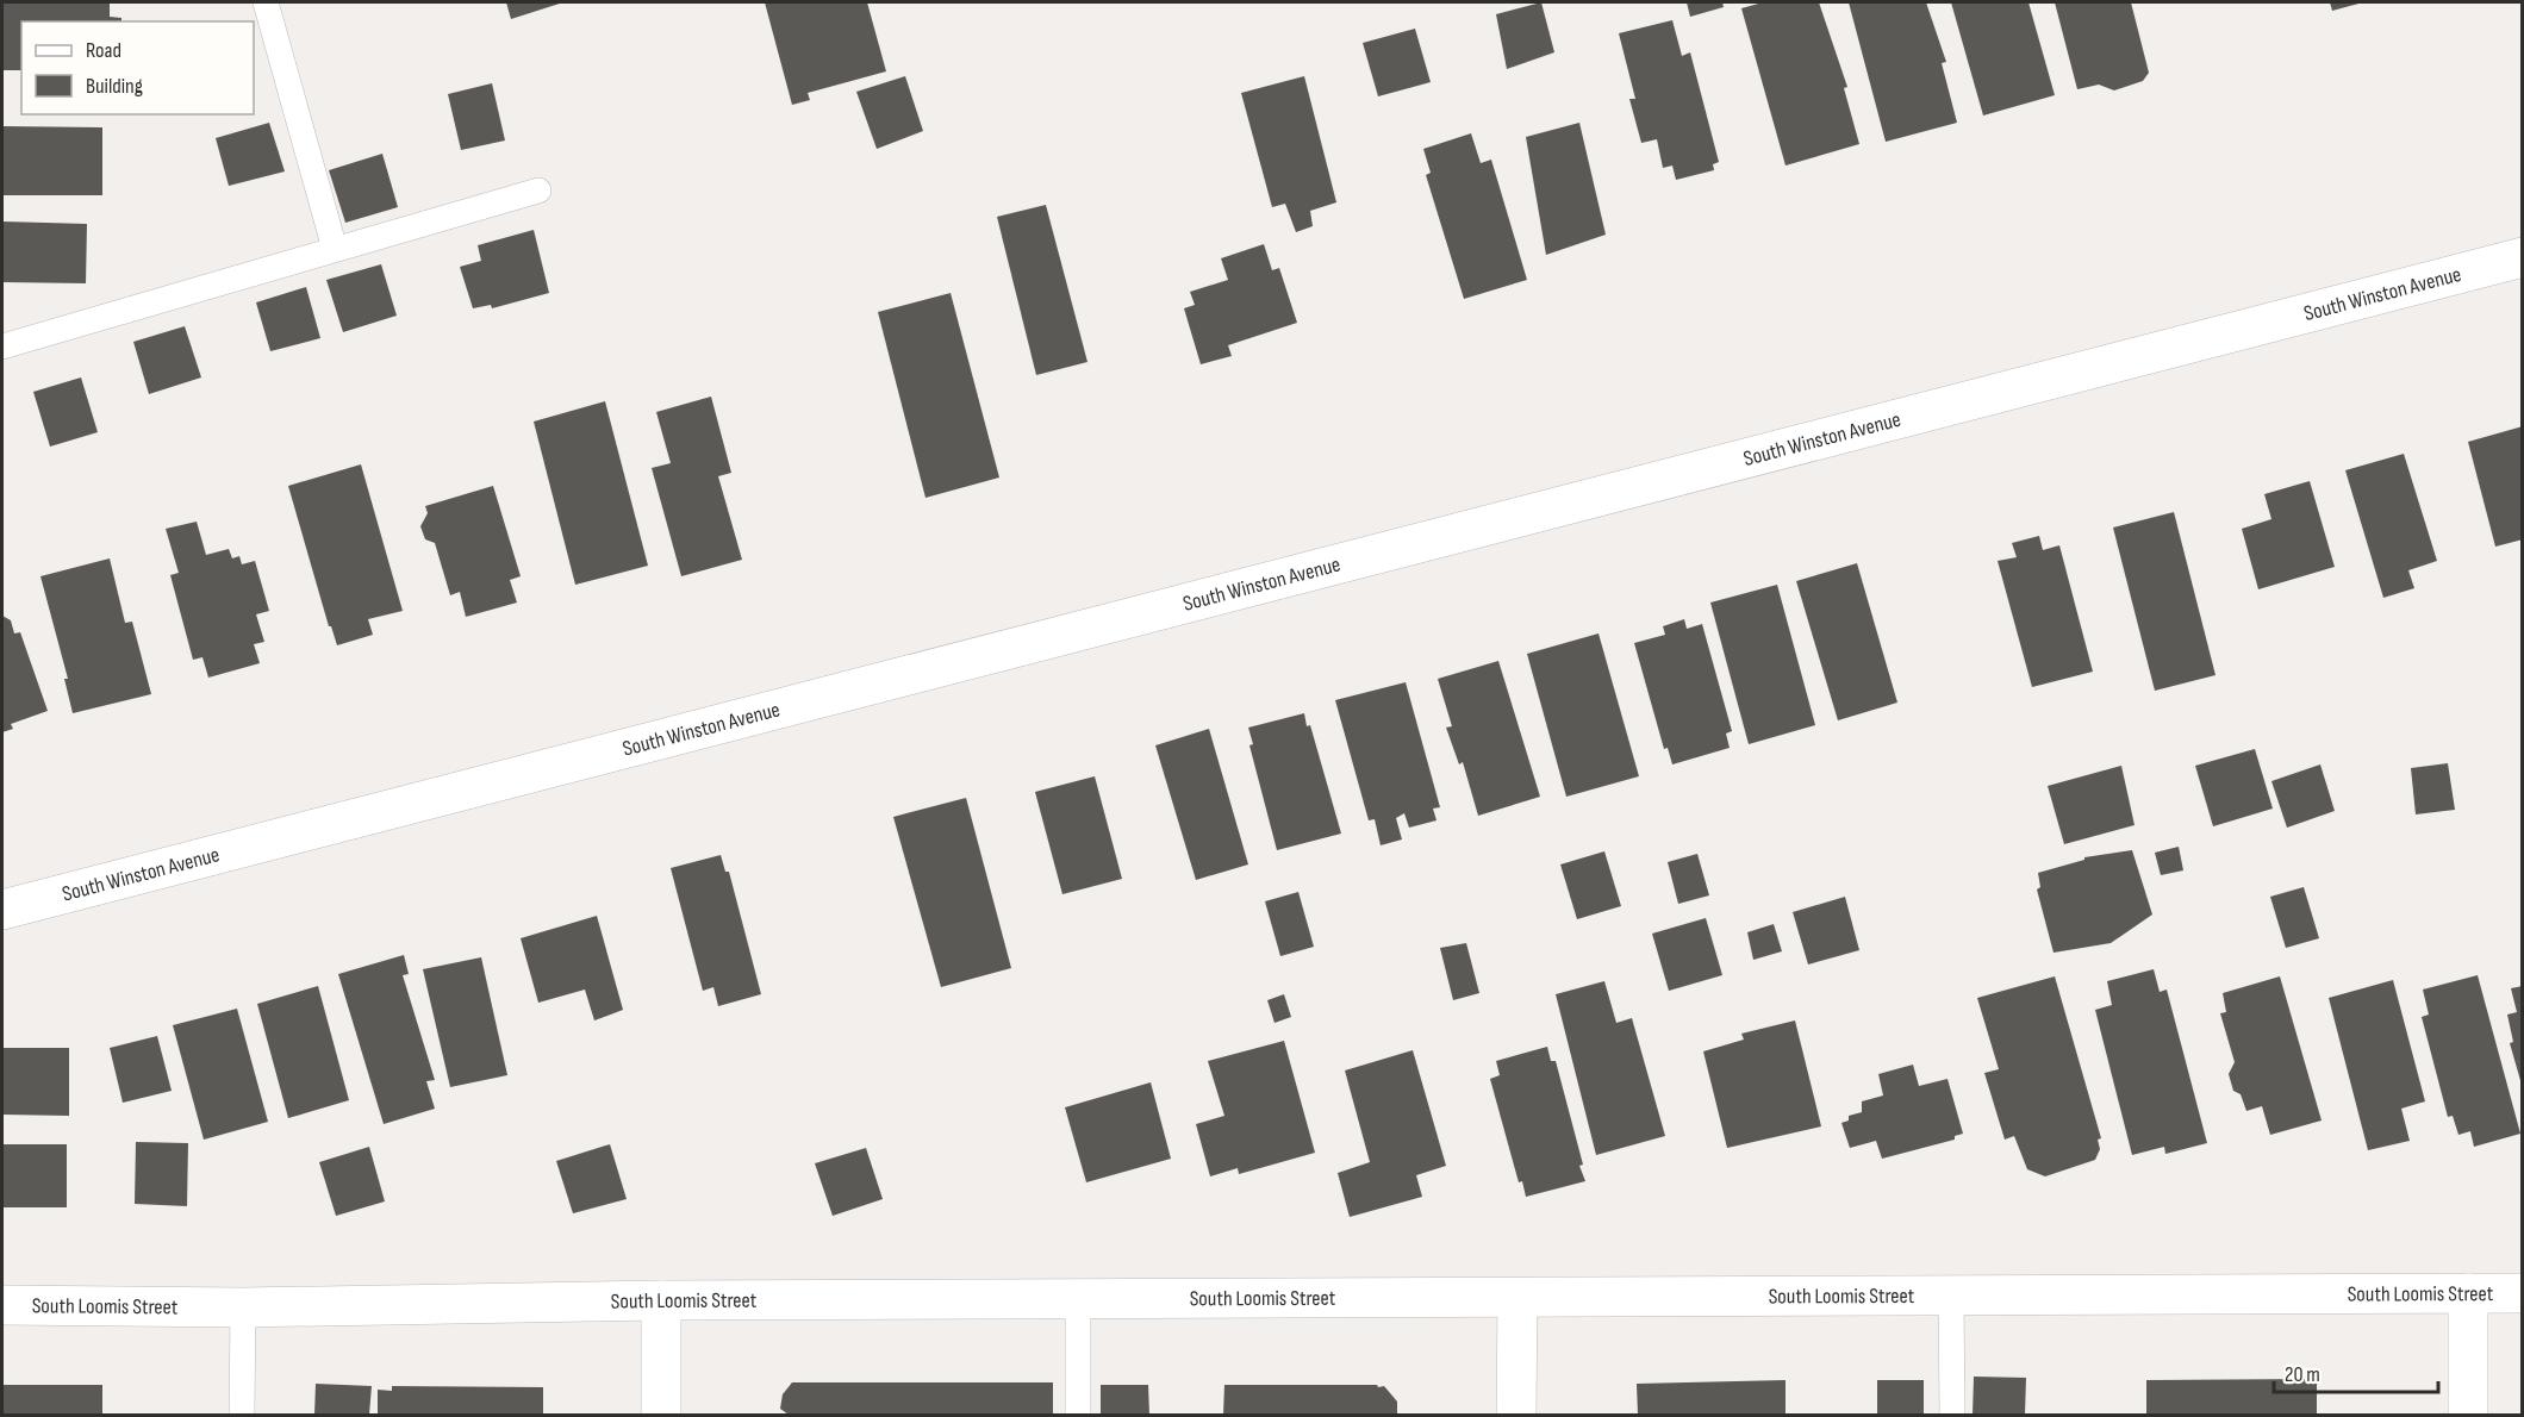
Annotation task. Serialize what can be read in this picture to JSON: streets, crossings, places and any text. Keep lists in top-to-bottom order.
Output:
{
  "streets": {
    "street": ["South Winston Avenue", "South Loomis Street"]
  },
  "legend": ["Road", "Building"],
  "scale_bar": "20 m"
}
